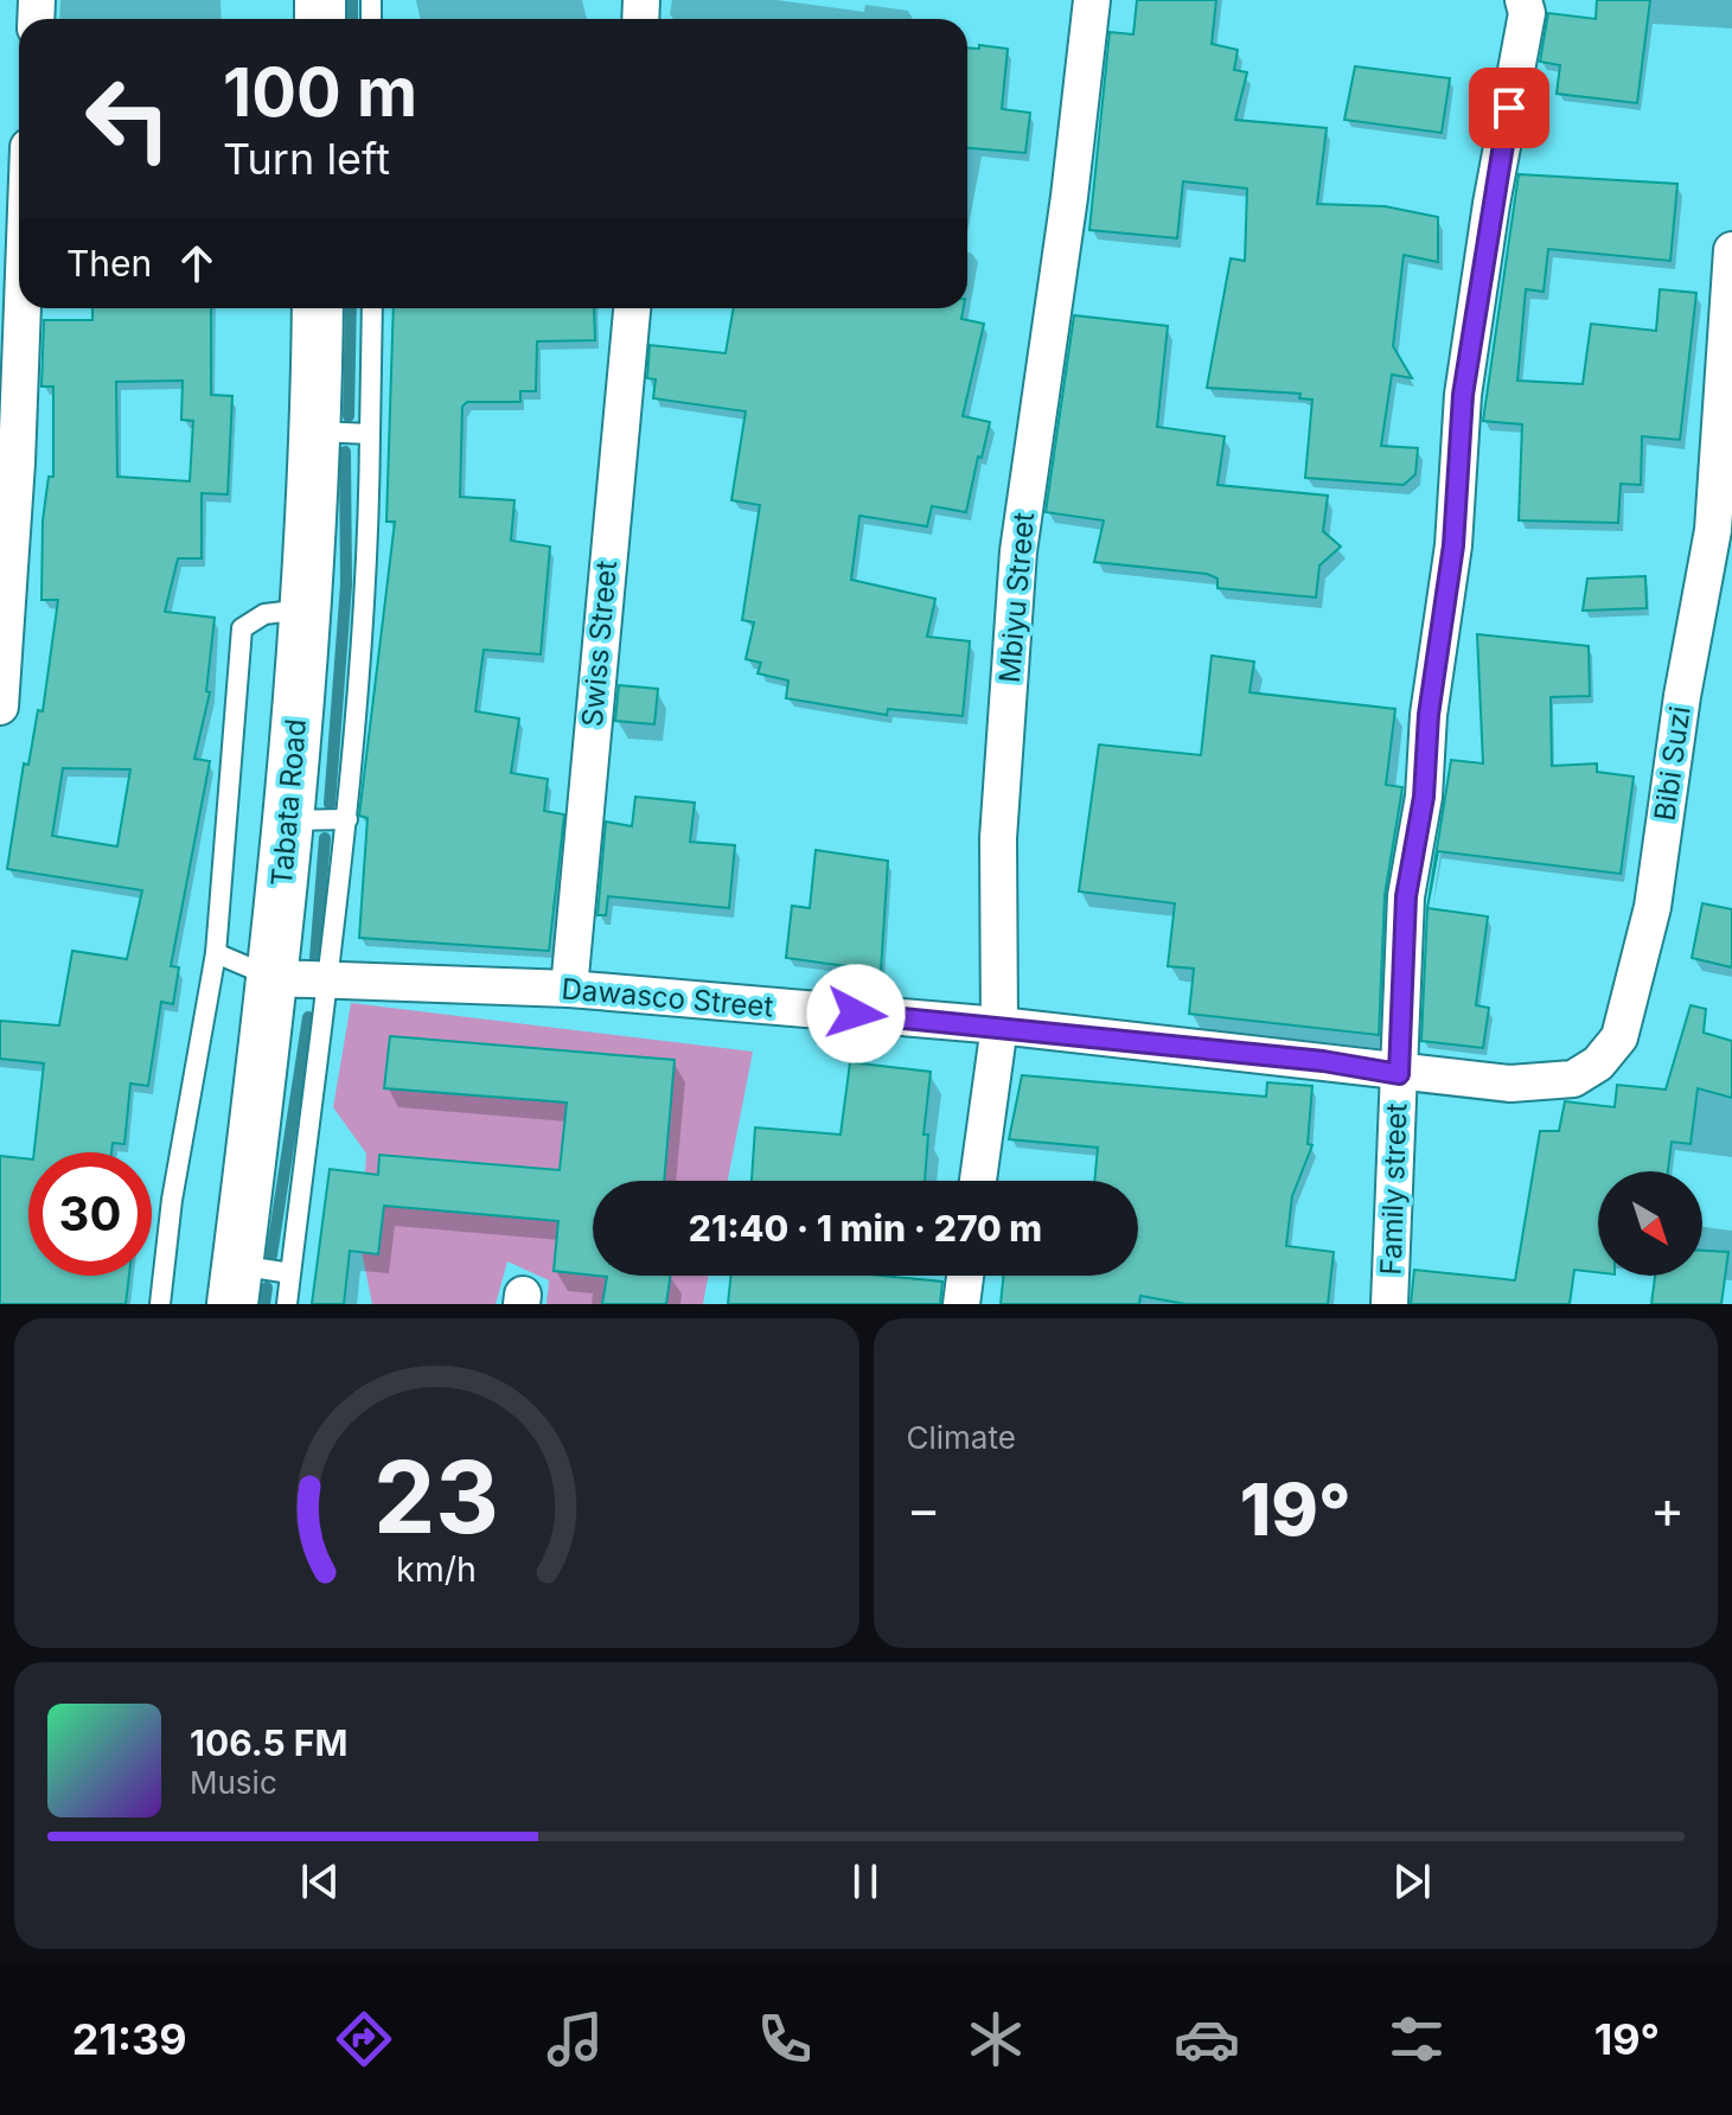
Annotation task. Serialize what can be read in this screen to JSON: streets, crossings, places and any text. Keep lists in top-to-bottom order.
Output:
{
  "streets": {
    "main road": ["Tabata Road"],
    "street": [
      "Mbiyu Street",
      "Swiss Street",
      "Bibi Suzi",
      "Dawasco Street",
      "Family street"
    ]
  },
  "crossings": [
    ["Mbiyu Street", "Dawasco Street"],
    ["Swiss Street", "Dawasco Street"],
    ["Bibi Suzi", "Dawasco Street"],
    ["Bibi Suzi", "Family street"],
    ["Tabata Road", "Dawasco Street"],
    ["Dawasco Street", "Family street"]
  ],
  "north": "bottom right",
  "page": {
    "turn": ["100 m", "Turn left"],
    "then": "Then",
    "limit": "30",
    "trip": "21:40 · 1 min · 270 m",
    "tile": "Climate",
    "heat": ["−", "19°", "+"],
    "song": ["106.5 FM", "Music"],
    "tabs": ["21:39", "19°"],
    "gauge": ["23", "km/h"]
  }
}
